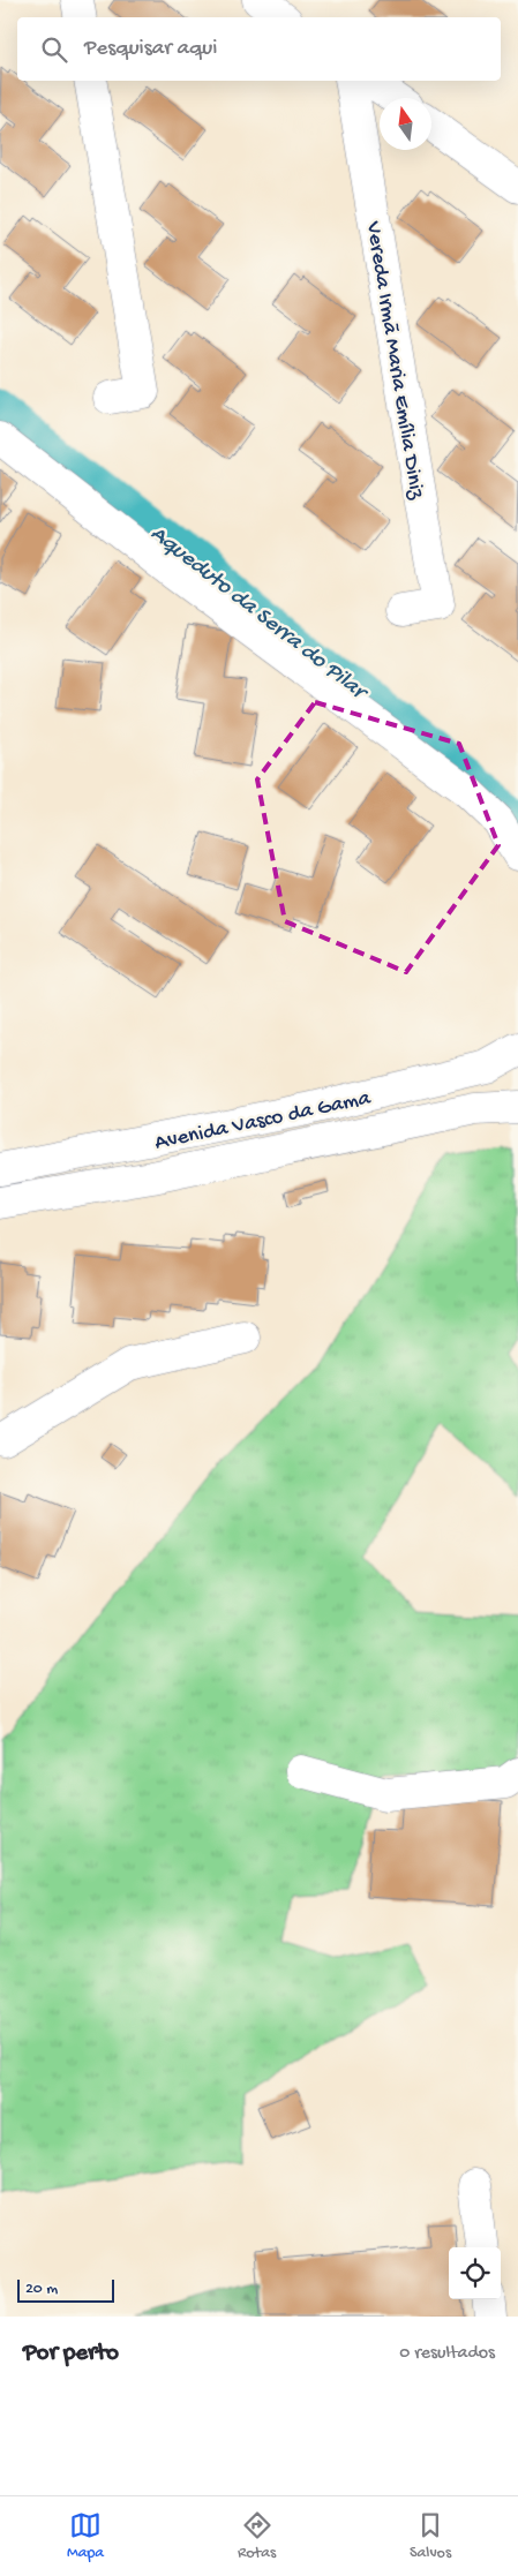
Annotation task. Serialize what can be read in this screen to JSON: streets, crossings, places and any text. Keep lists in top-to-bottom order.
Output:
{
  "streets": {
    "main road": ["Vereda Irmã Maria Emília Diniz", "Avenida Vasco da Gama"]
  },
  "water": ["Aqueduto da Serra do Pilar"],
  "scale_bar": "20 m",
  "north": "top",
  "page": {
    "search": "Pesquisar aqui",
    "scale": "20 m",
    "heading": ["Por perto", "0 resultados"],
    "nav": ["Mapa", "Rotas", "Salvos"]
  }
}
